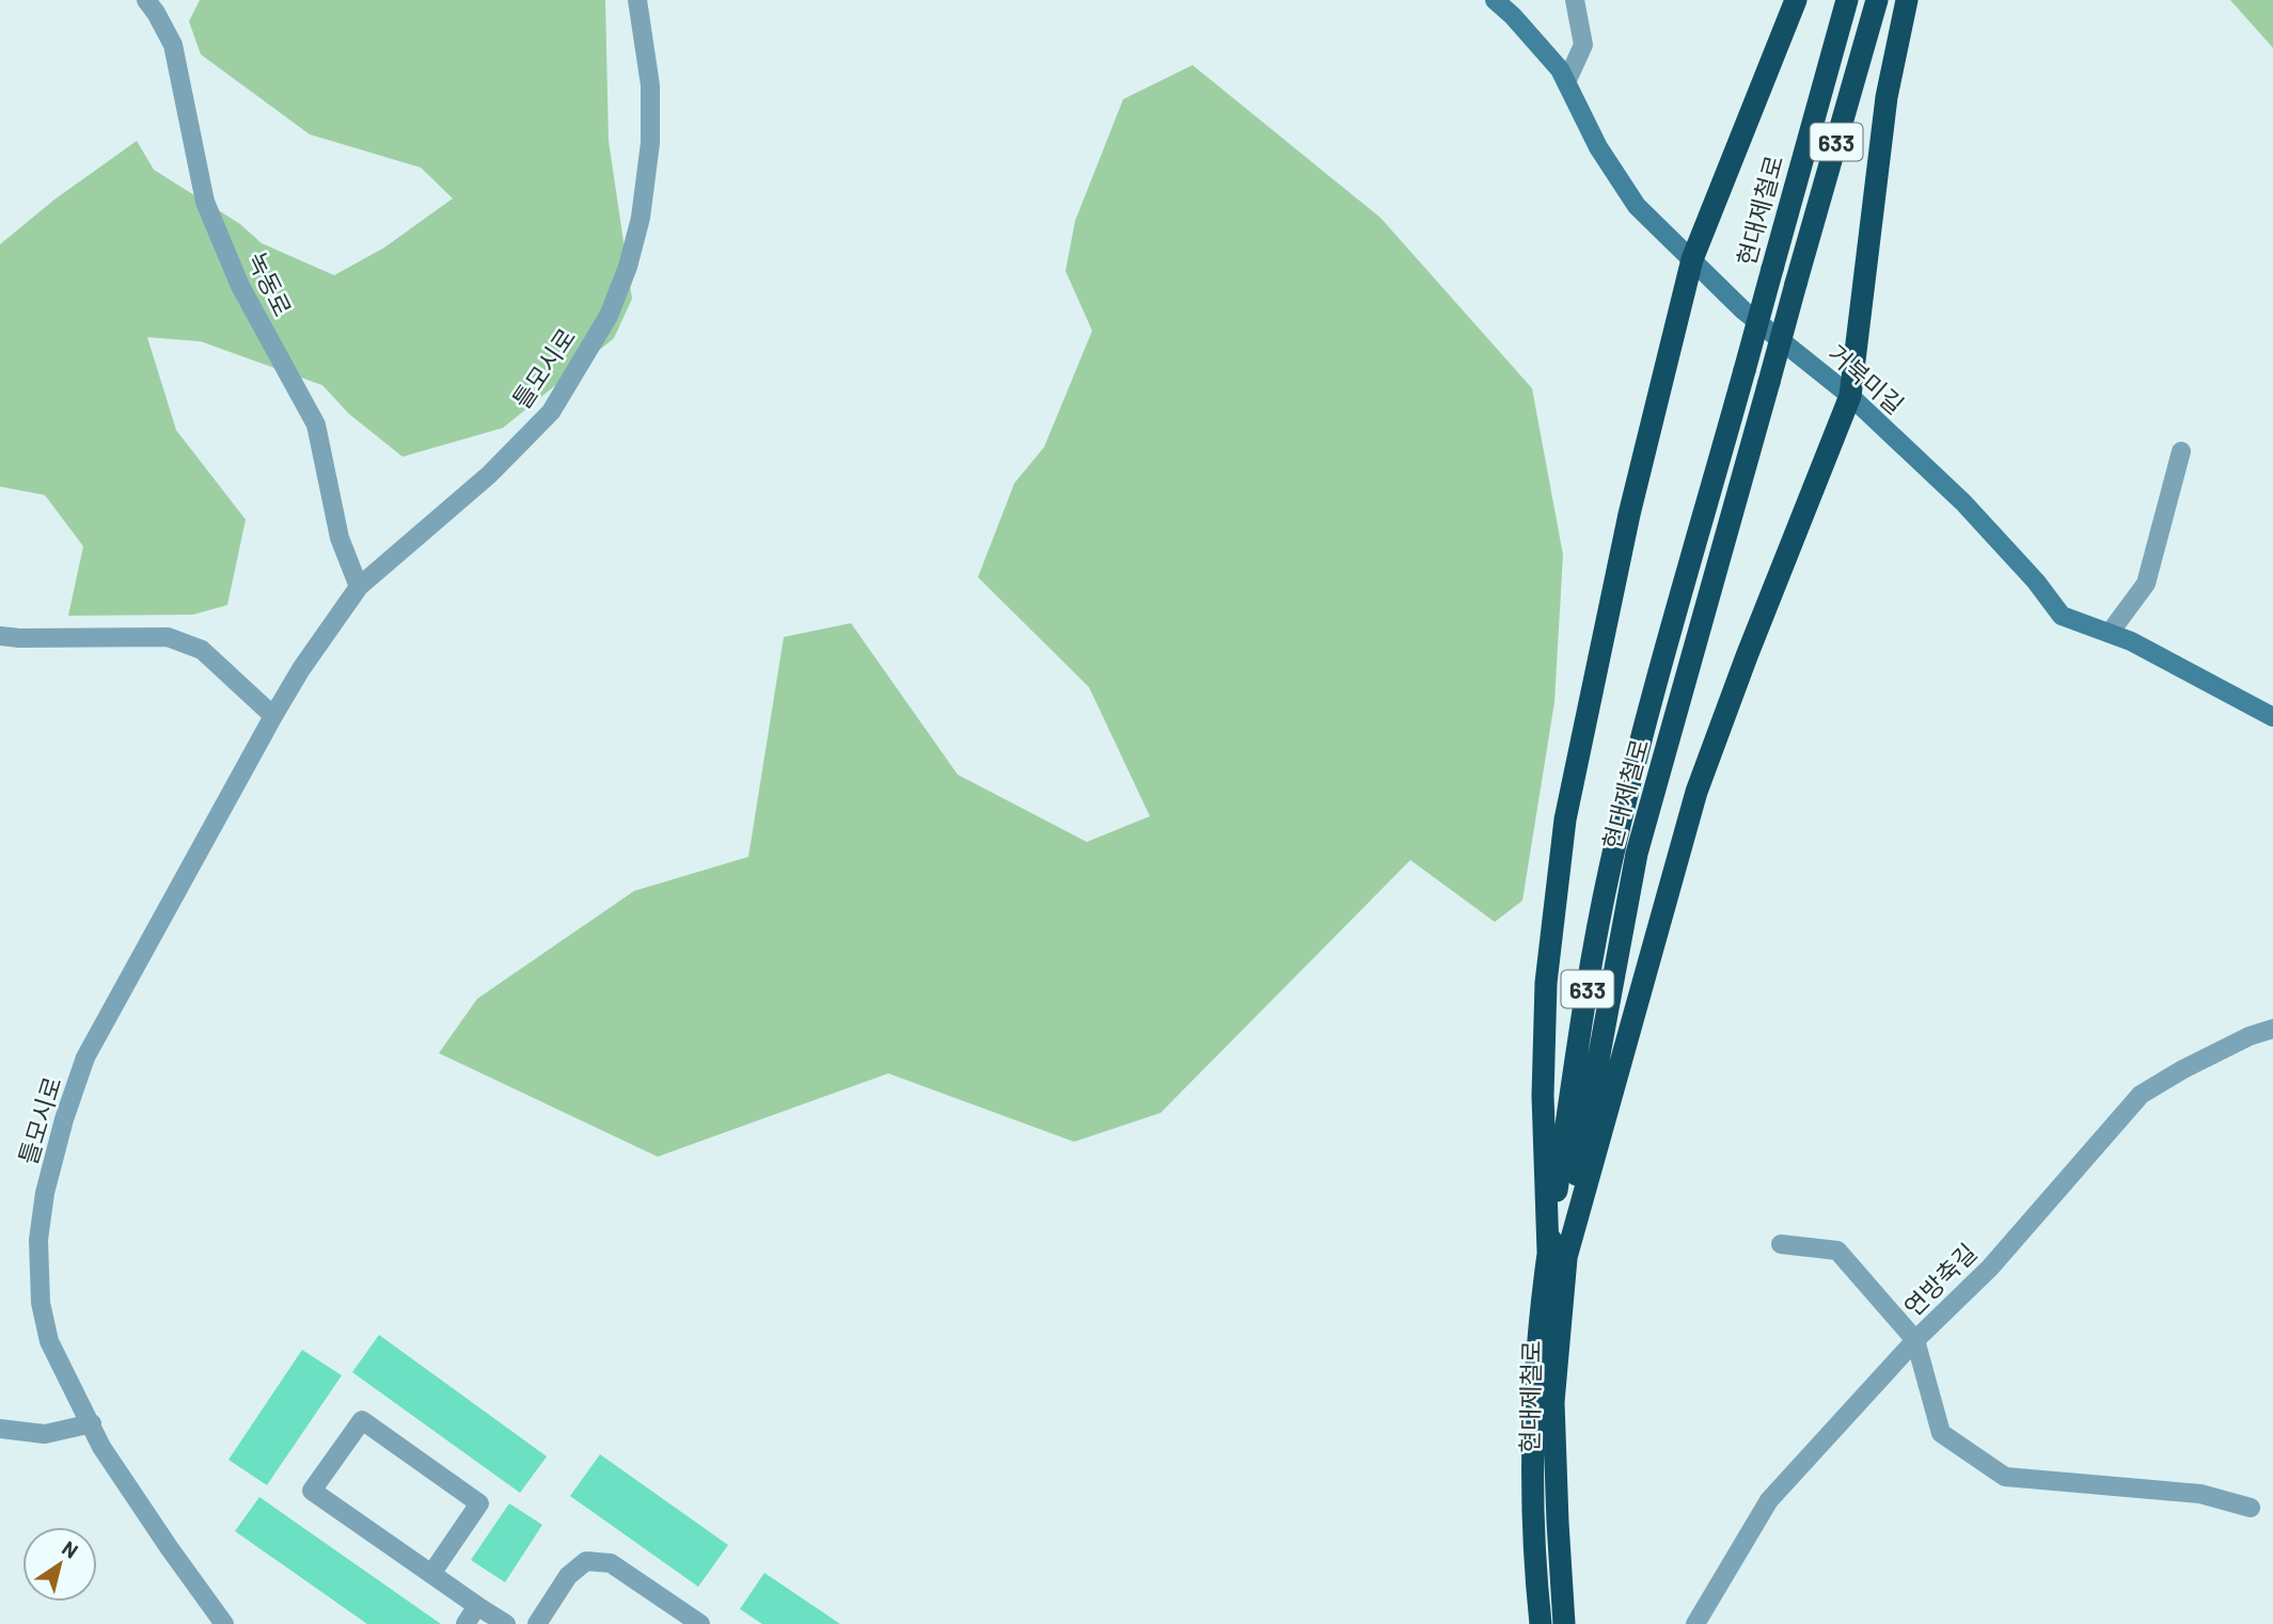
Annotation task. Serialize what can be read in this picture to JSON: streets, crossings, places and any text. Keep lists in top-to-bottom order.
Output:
{
  "streets": {
    "highway": ["633", "현대제철로"],
    "street": [
      "녹동로",
      "틀모시로",
      "거북미길",
      "연방축길"
    ]
  },
  "crossings": [
    ["녹동로", "틀모시로"]
  ],
  "north": "top right"
}
